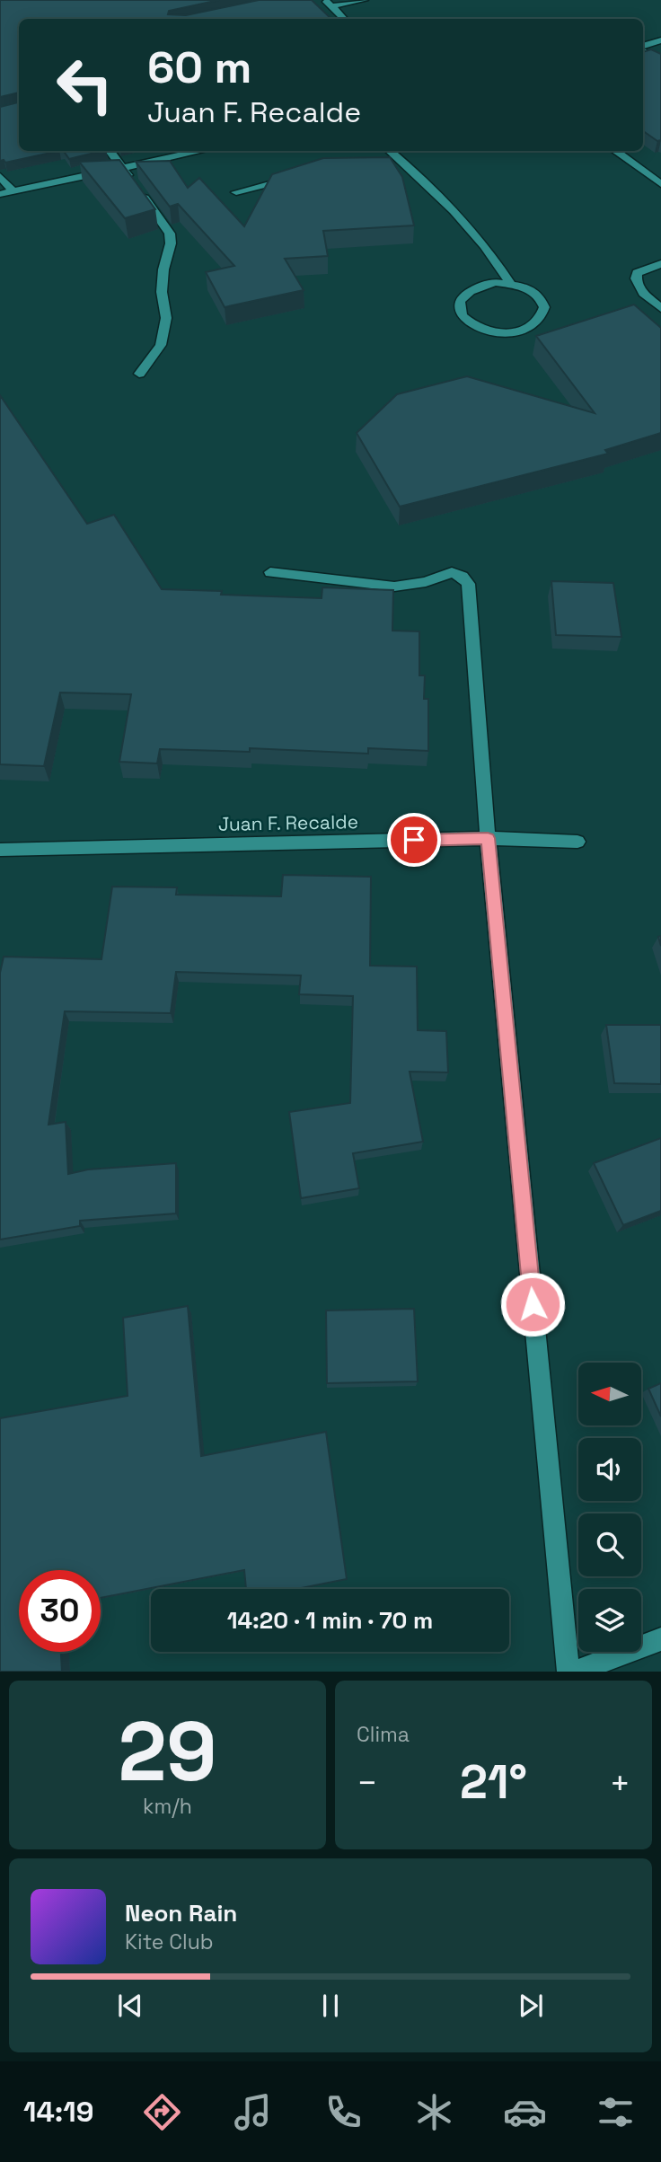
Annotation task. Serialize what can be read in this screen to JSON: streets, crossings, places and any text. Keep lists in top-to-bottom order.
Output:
{
  "streets": {
    "street": ["Juan F. Recalde"]
  },
  "north": "left",
  "page": {
    "turn": ["60 m", "Juan F. Recalde"],
    "limit": "30",
    "trip": "14:20 · 1 min · 70 m",
    "tile": [
      ["29", "km/h"],
      "Clima"
    ],
    "heat": ["−", "21°", "+"],
    "song": ["Neon Rain", "Kite Club"],
    "tabs": "14:19"
  }
}
